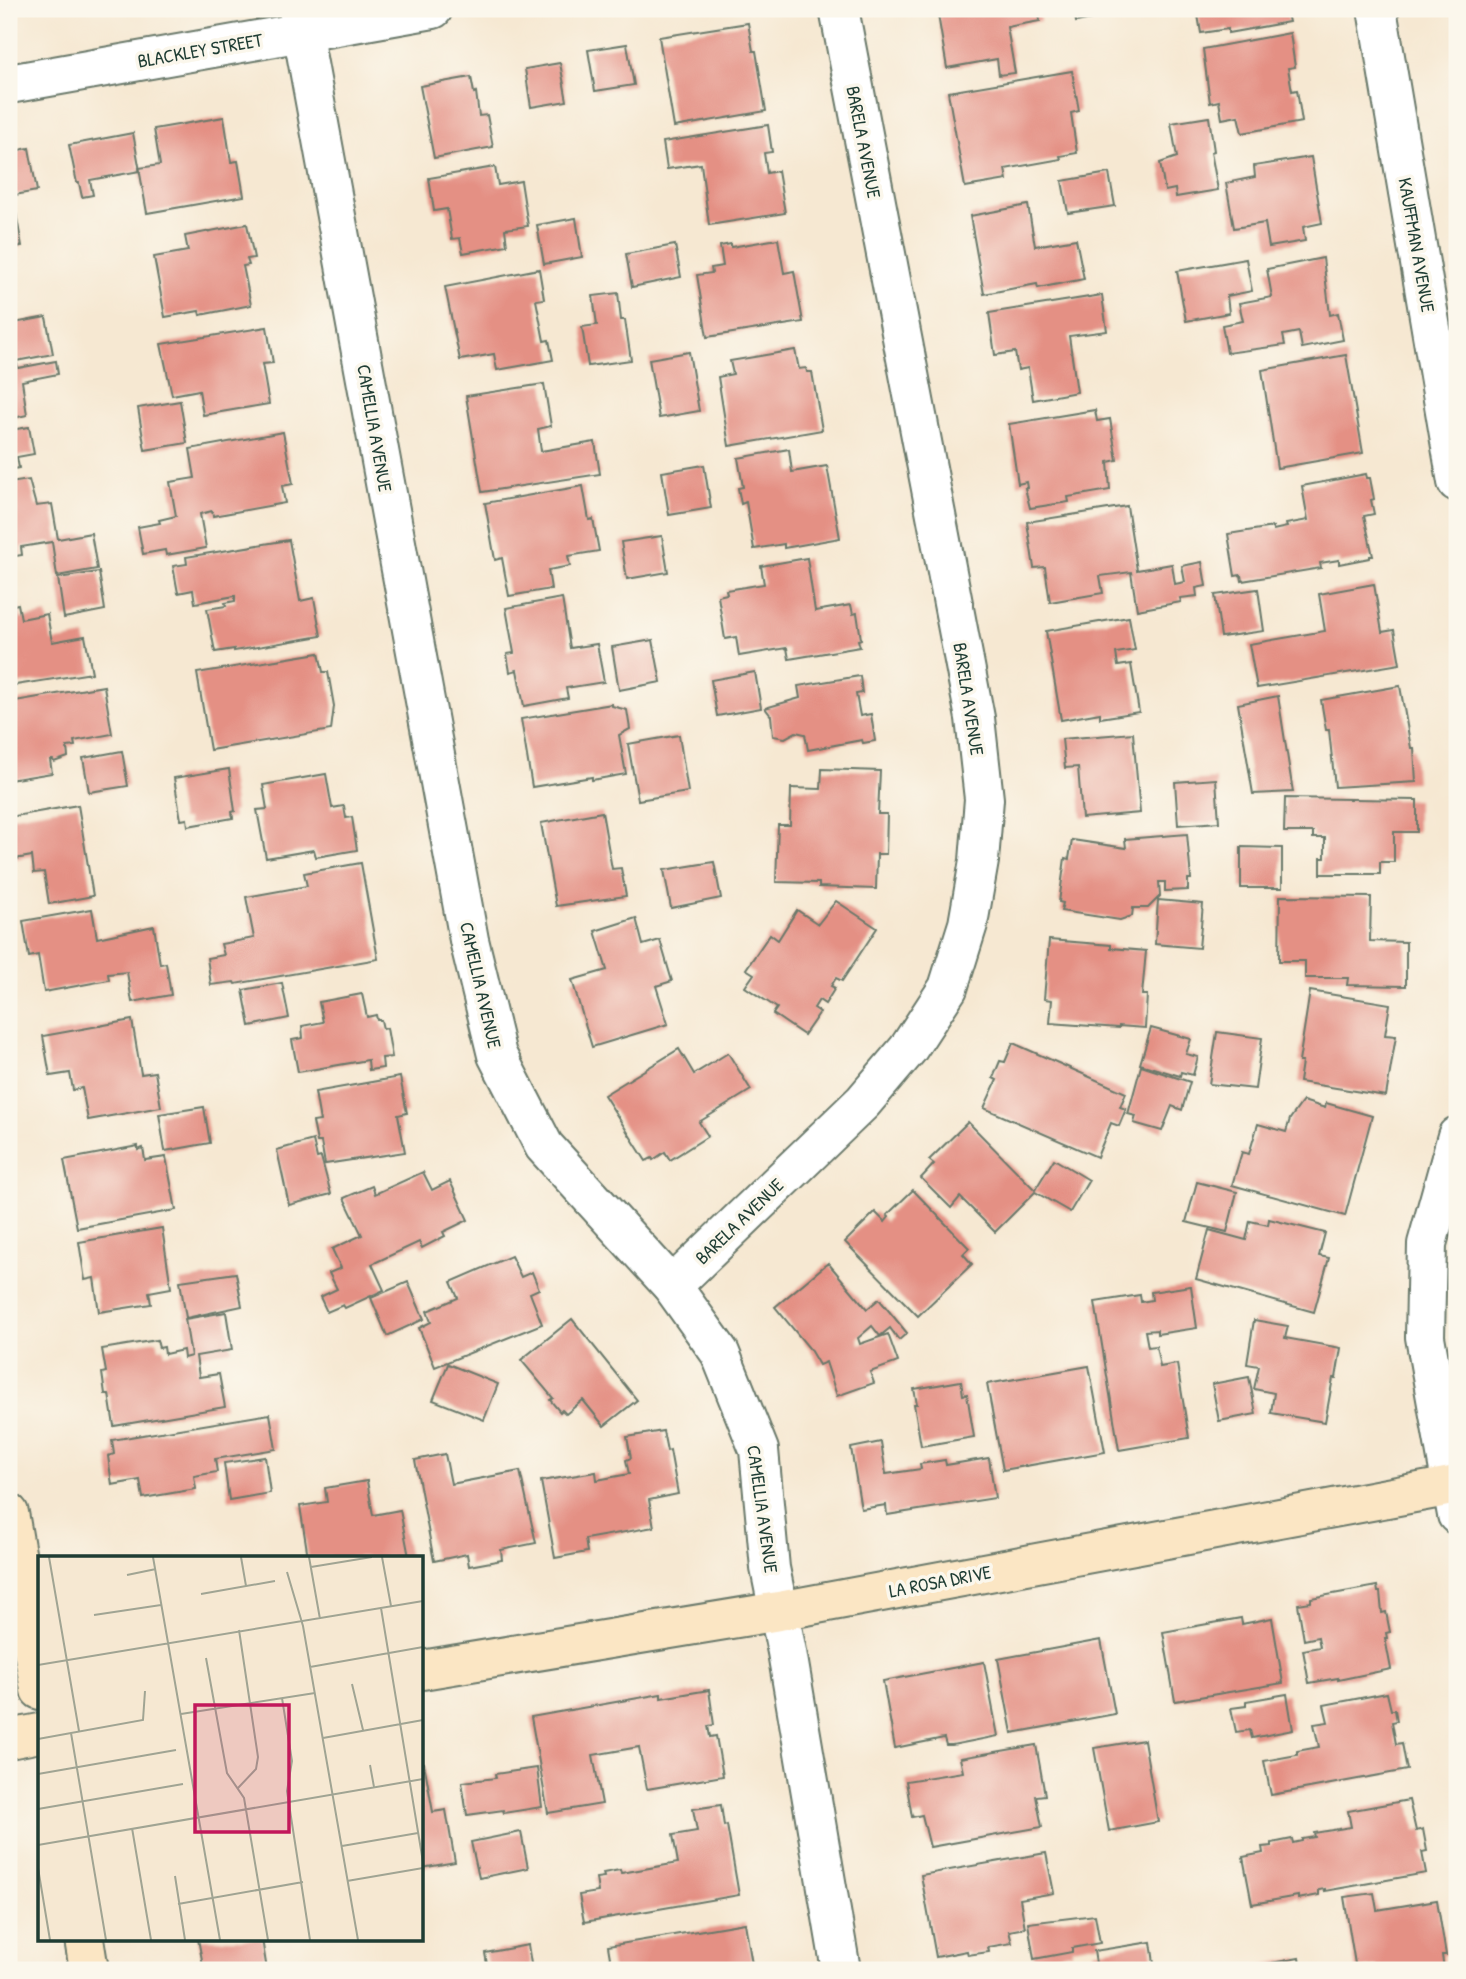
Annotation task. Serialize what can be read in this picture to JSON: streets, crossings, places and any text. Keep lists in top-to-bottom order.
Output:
{
  "streets": {
    "street": [
      "BLACKLEY STREET",
      "BARELA AVENUE",
      "KAUFFMAN AVENUE",
      "CAMELLIA AVENUE",
      "LA ROSA DRIVE"
    ]
  },
  "crossings": [
    ["BLACKLEY STREET", "CAMELLIA AVENUE"],
    ["BARELA AVENUE", "CAMELLIA AVENUE"],
    ["CAMELLIA AVENUE", "LA ROSA DRIVE"]
  ]
}
